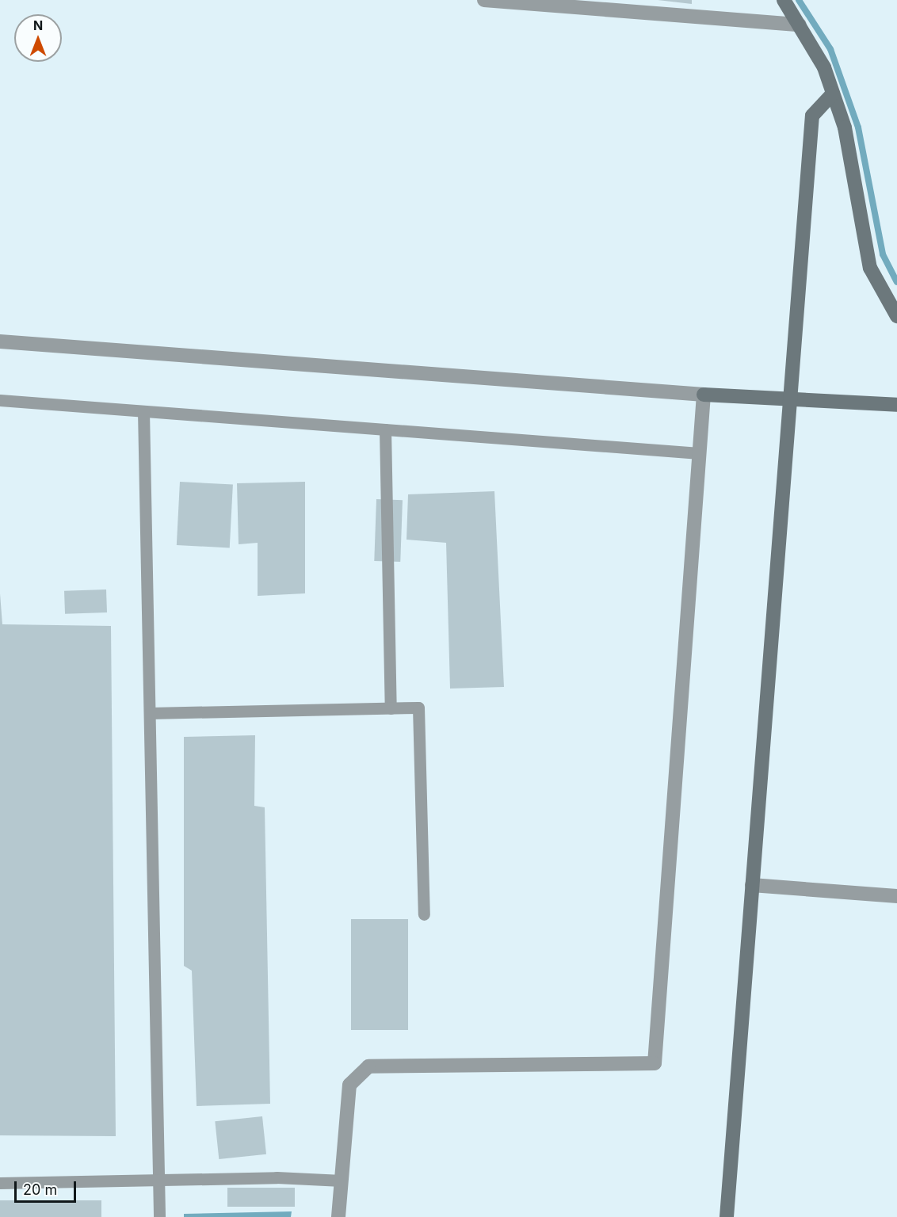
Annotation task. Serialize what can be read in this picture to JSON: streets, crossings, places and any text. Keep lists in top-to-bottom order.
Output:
{
  "scale_bar": "20 m",
  "north": "top"
}
